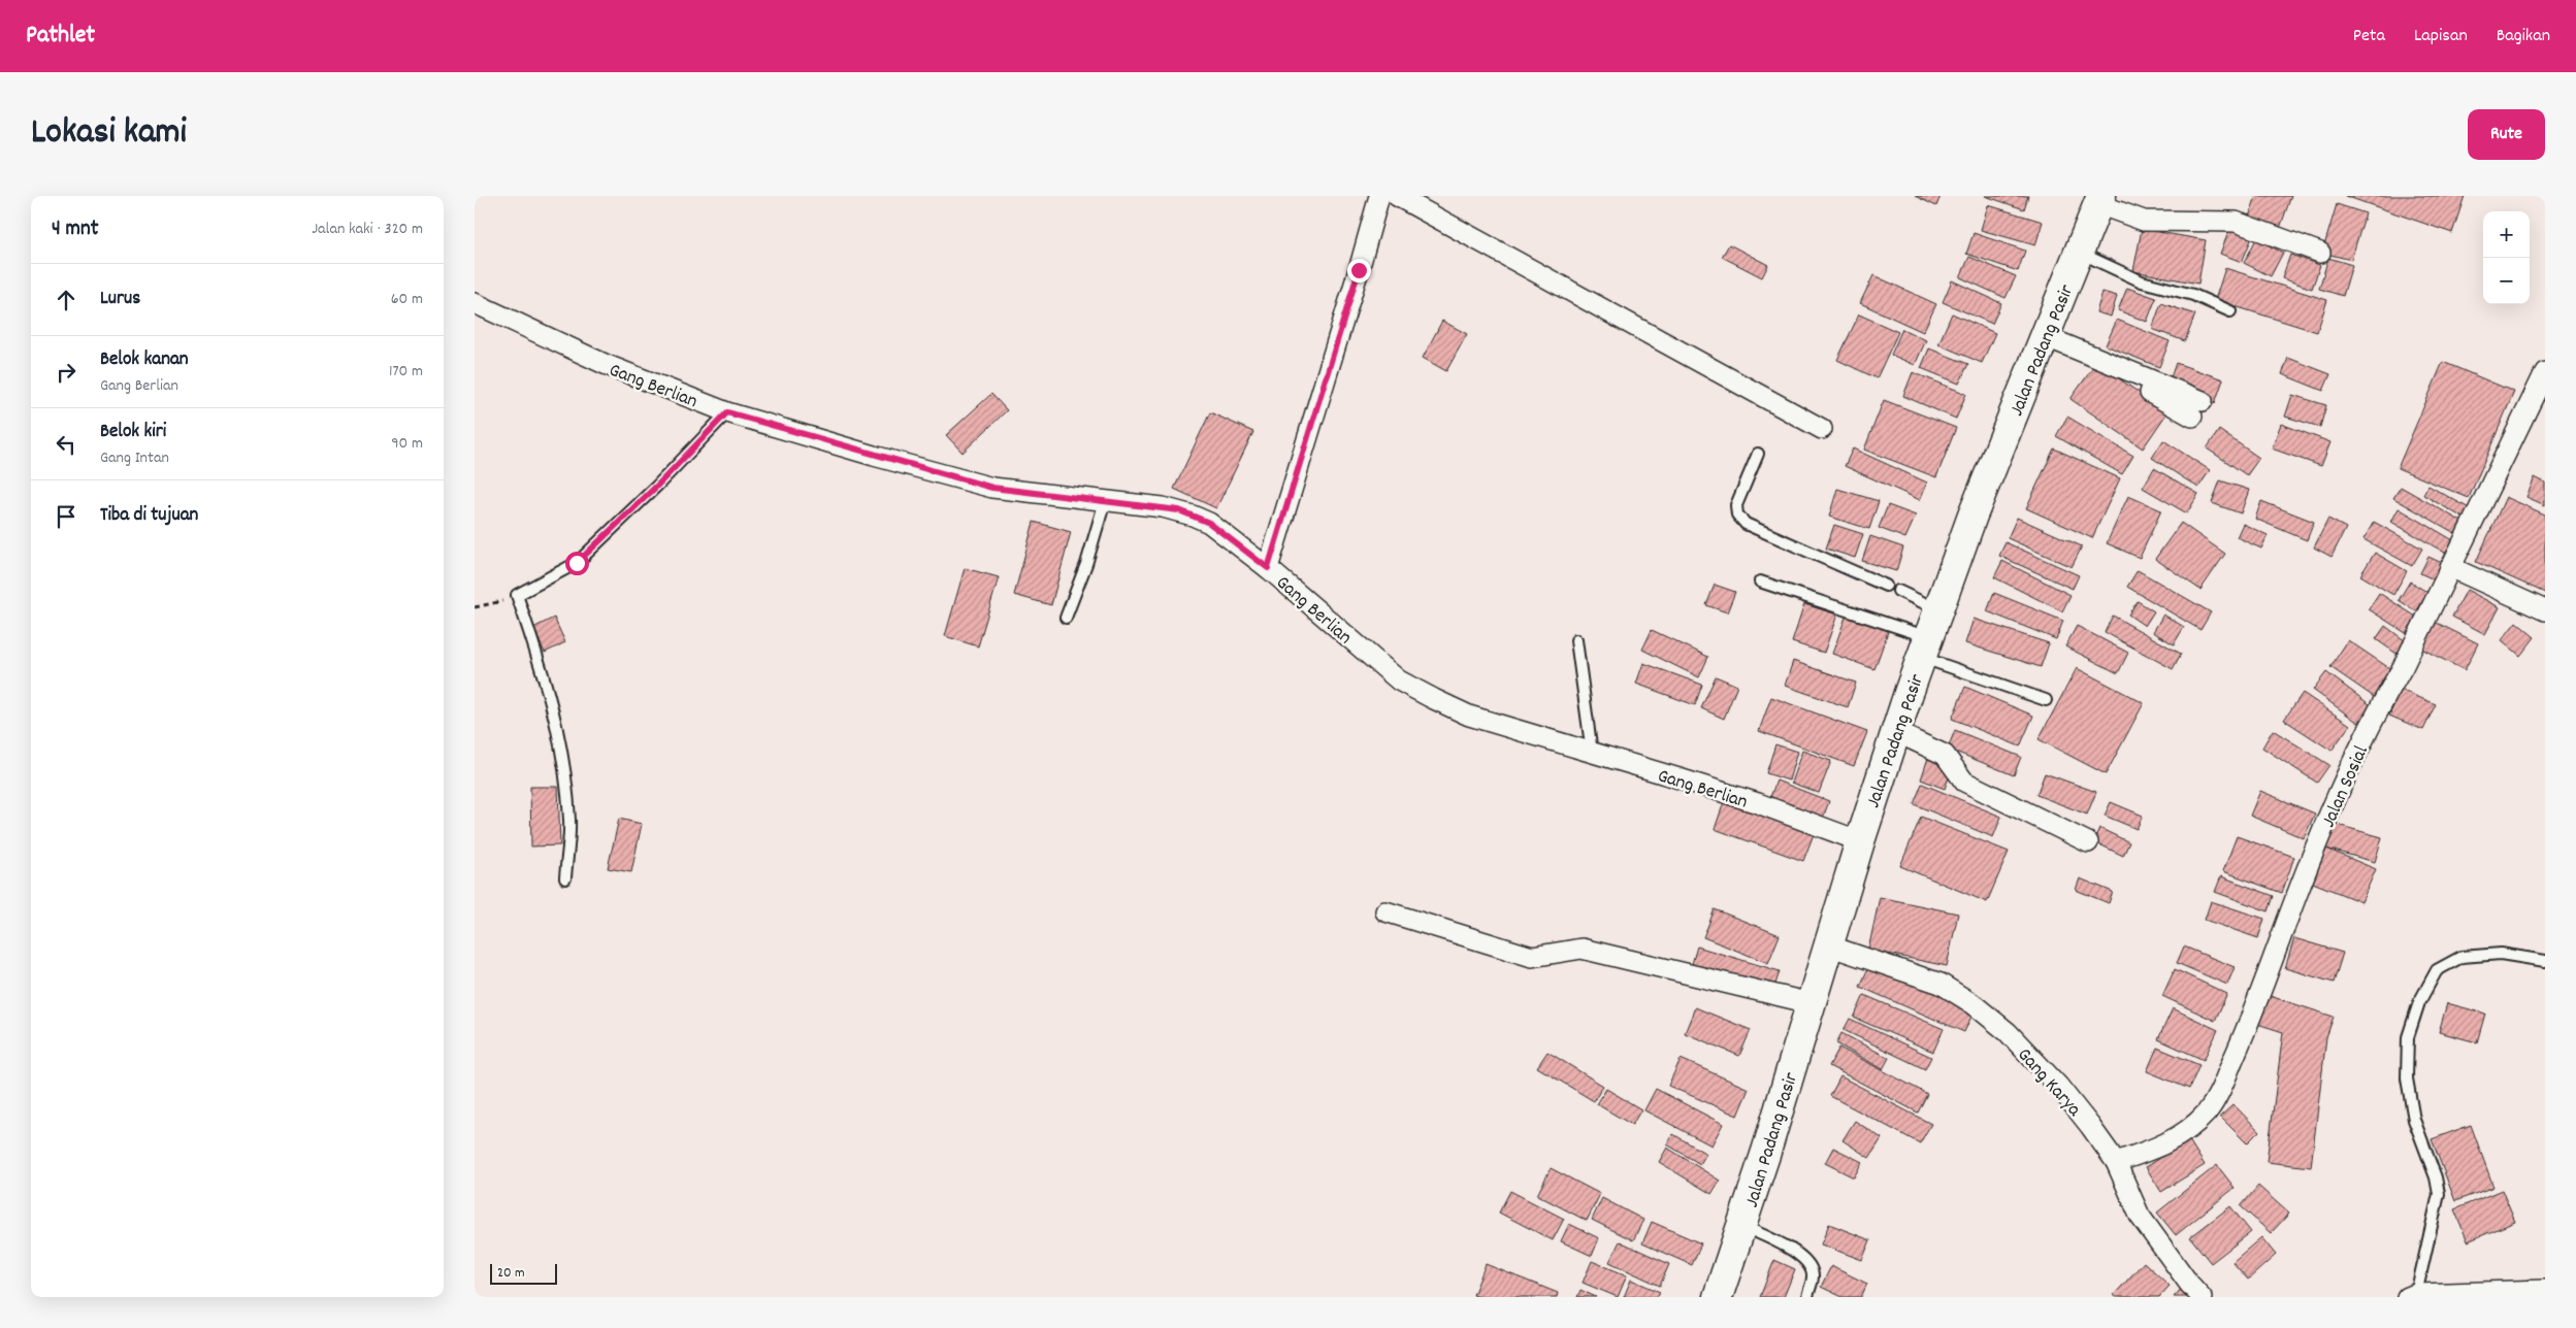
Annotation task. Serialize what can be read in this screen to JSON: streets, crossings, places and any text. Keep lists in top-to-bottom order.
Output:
{
  "streets": {
    "highway": ["Jalan Padang Pasir"],
    "street": ["Gang Berlian", "Jalan Sosial", "Gang Karya"]
  },
  "crossings": [
    ["Jalan Padang Pasir", "Gang Berlian"],
    ["Jalan Padang Pasir", "Gang Karya"],
    ["Jalan Sosial", "Gang Karya"]
  ],
  "scale_bar": "20 m",
  "page": {
    "header": "Pathlet",
    "nav": ["Peta", "Lapisan", "Bagikan"],
    "title": "Lokasi kami",
    "buttons": "Rute",
    "heading": ["4 mnt", "Jalan kaki · 320 m"],
    "map_buttons": ["+", "−"],
    "list": [
      ["Lurus", "60 m"],
      ["Belok kanan", "Gang Berlian", "170 m"],
      ["Belok kiri", "Gang Intan", "90 m"],
      "Tiba di tujuan"
    ],
    "scale": "20 m"
  }
}
